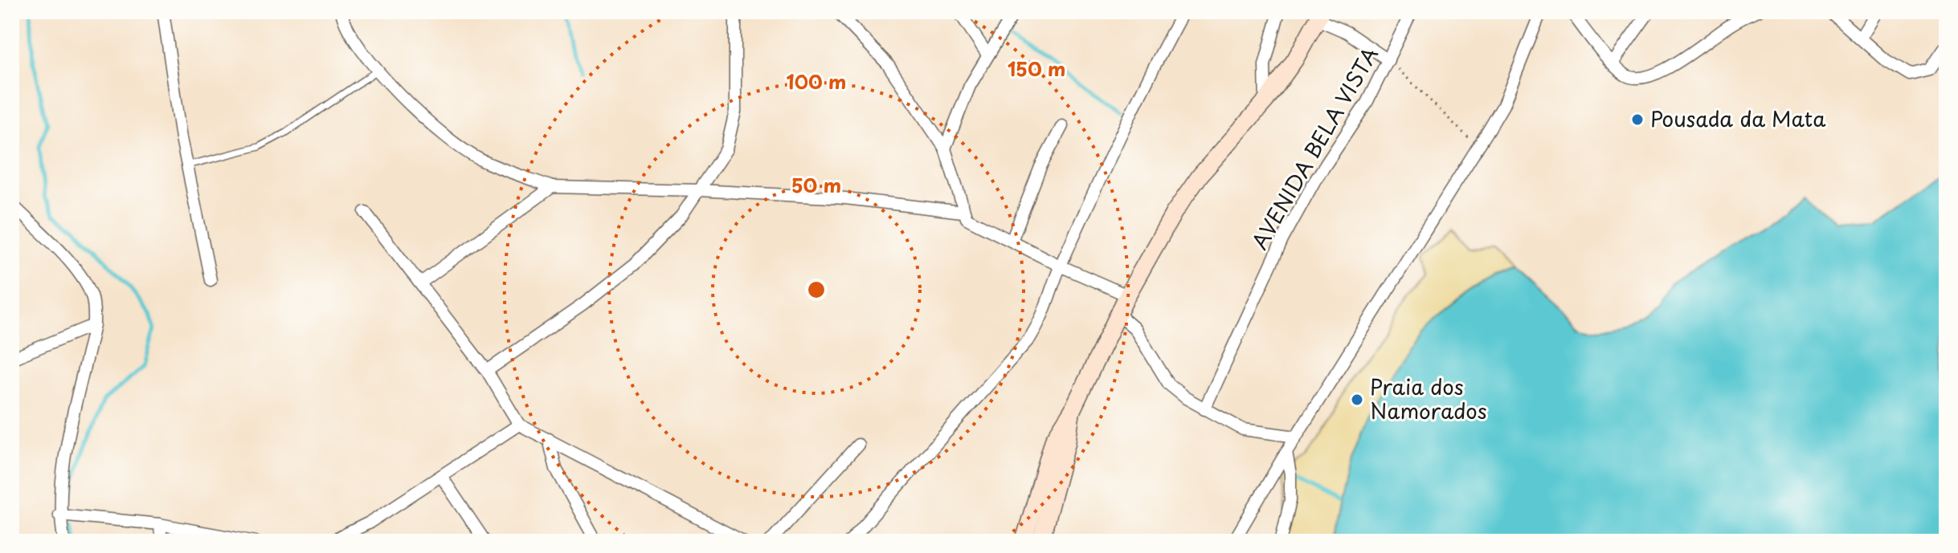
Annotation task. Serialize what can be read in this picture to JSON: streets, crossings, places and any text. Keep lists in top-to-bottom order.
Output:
{
  "streets": {
    "street": ["AVENIDA BELA VISTA"]
  },
  "places": ["Pousada da Mata", "Praia dos Namorados"],
  "rings": ["150 m", "100 m", "50 m"]
}
